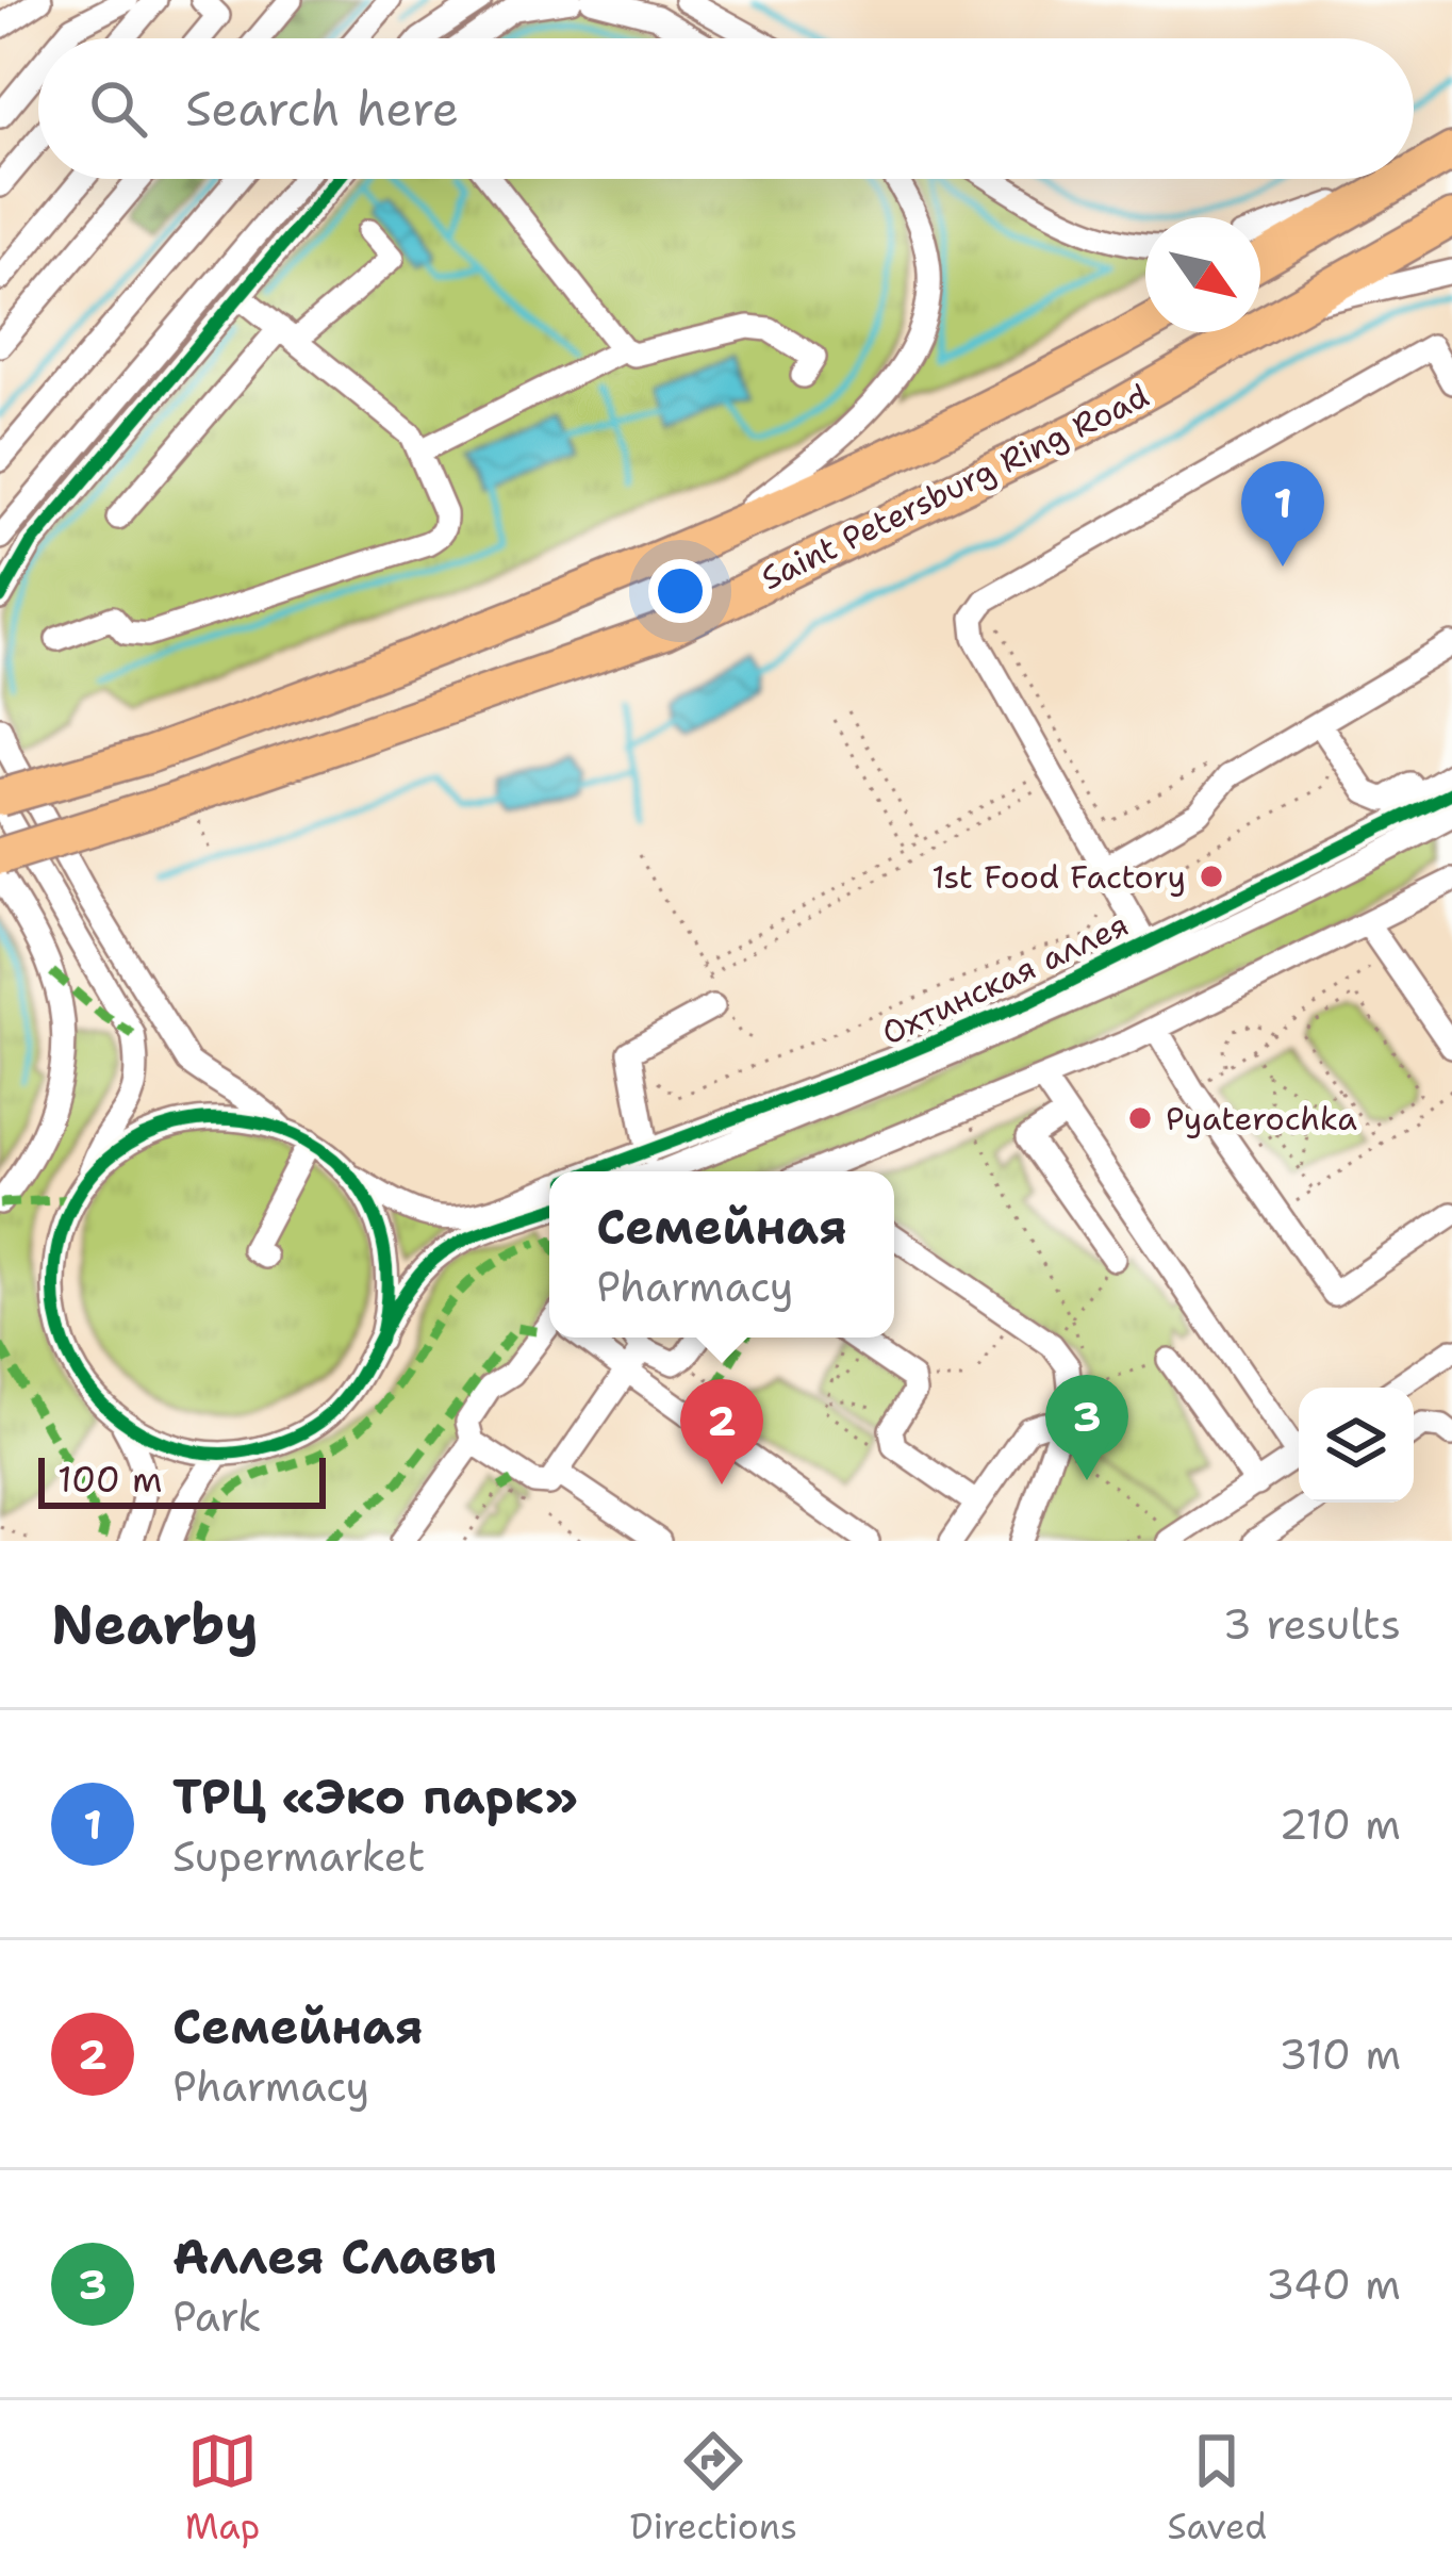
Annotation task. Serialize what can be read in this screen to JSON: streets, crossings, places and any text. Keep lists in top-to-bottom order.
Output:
{
  "streets": {
    "highway": ["Saint Petersburg Ring Road"],
    "street": ["Охтинская аллея"]
  },
  "places": ["1st Food Factory", "Pyaterochka"],
  "scale_bar": "100 m",
  "north": "bottom right",
  "page": {
    "search": "Search here",
    "pins": ["1", "3", "2"],
    "popup": ["Семейная", "Pharmacy"],
    "scale": "100 m",
    "heading": ["Nearby", "3 results"],
    "list": [
      {
        "mark": "1",
        "name": "ТРЦ «Эко парк»",
        "note": "Supermarket",
        "value": "210 m"
      },
      {
        "mark": "2",
        "name": "Семейная",
        "note": "Pharmacy",
        "value": "310 m"
      },
      {
        "mark": "3",
        "name": "Аллея Славы",
        "note": "Park",
        "value": "340 m"
      }
    ],
    "nav": ["Map", "Directions", "Saved"]
  }
}
